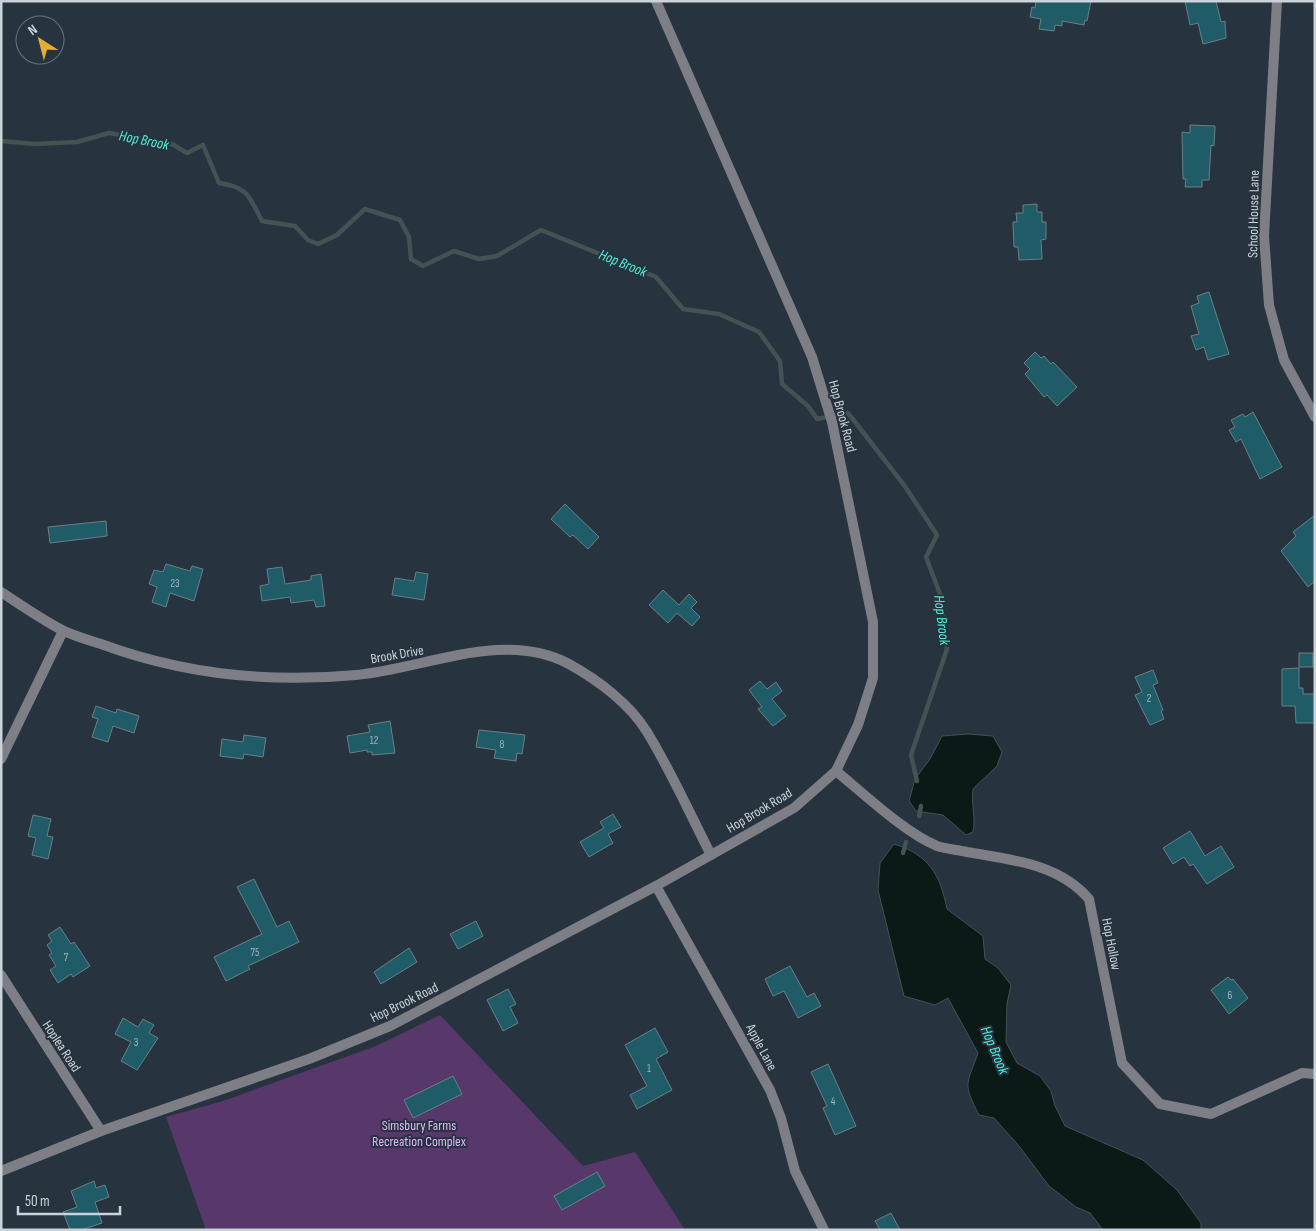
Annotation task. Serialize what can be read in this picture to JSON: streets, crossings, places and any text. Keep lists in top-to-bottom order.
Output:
{
  "streets": {
    "street": [
      "School House Lane",
      "Hop Brook Road",
      "Brook Drive",
      "Hop Hollow",
      "Hoplea Road",
      "Apple Lane"
    ]
  },
  "crossings": [
    ["Hop Brook Road", "Brook Drive"],
    ["Hop Brook Road", "Hop Hollow"],
    ["Hop Brook Road", "Hoplea Road"],
    ["Hop Brook Road", "Apple Lane"]
  ],
  "water": ["Hop Brook"],
  "parks": ["Simsbury Farms Recreation Complex"],
  "house_numbers": [
    "23",
    "2",
    "12",
    "8",
    "75",
    "7",
    "6",
    "3",
    "1",
    "4"
  ],
  "scale_bar": "50 m",
  "north": "top left"
}
